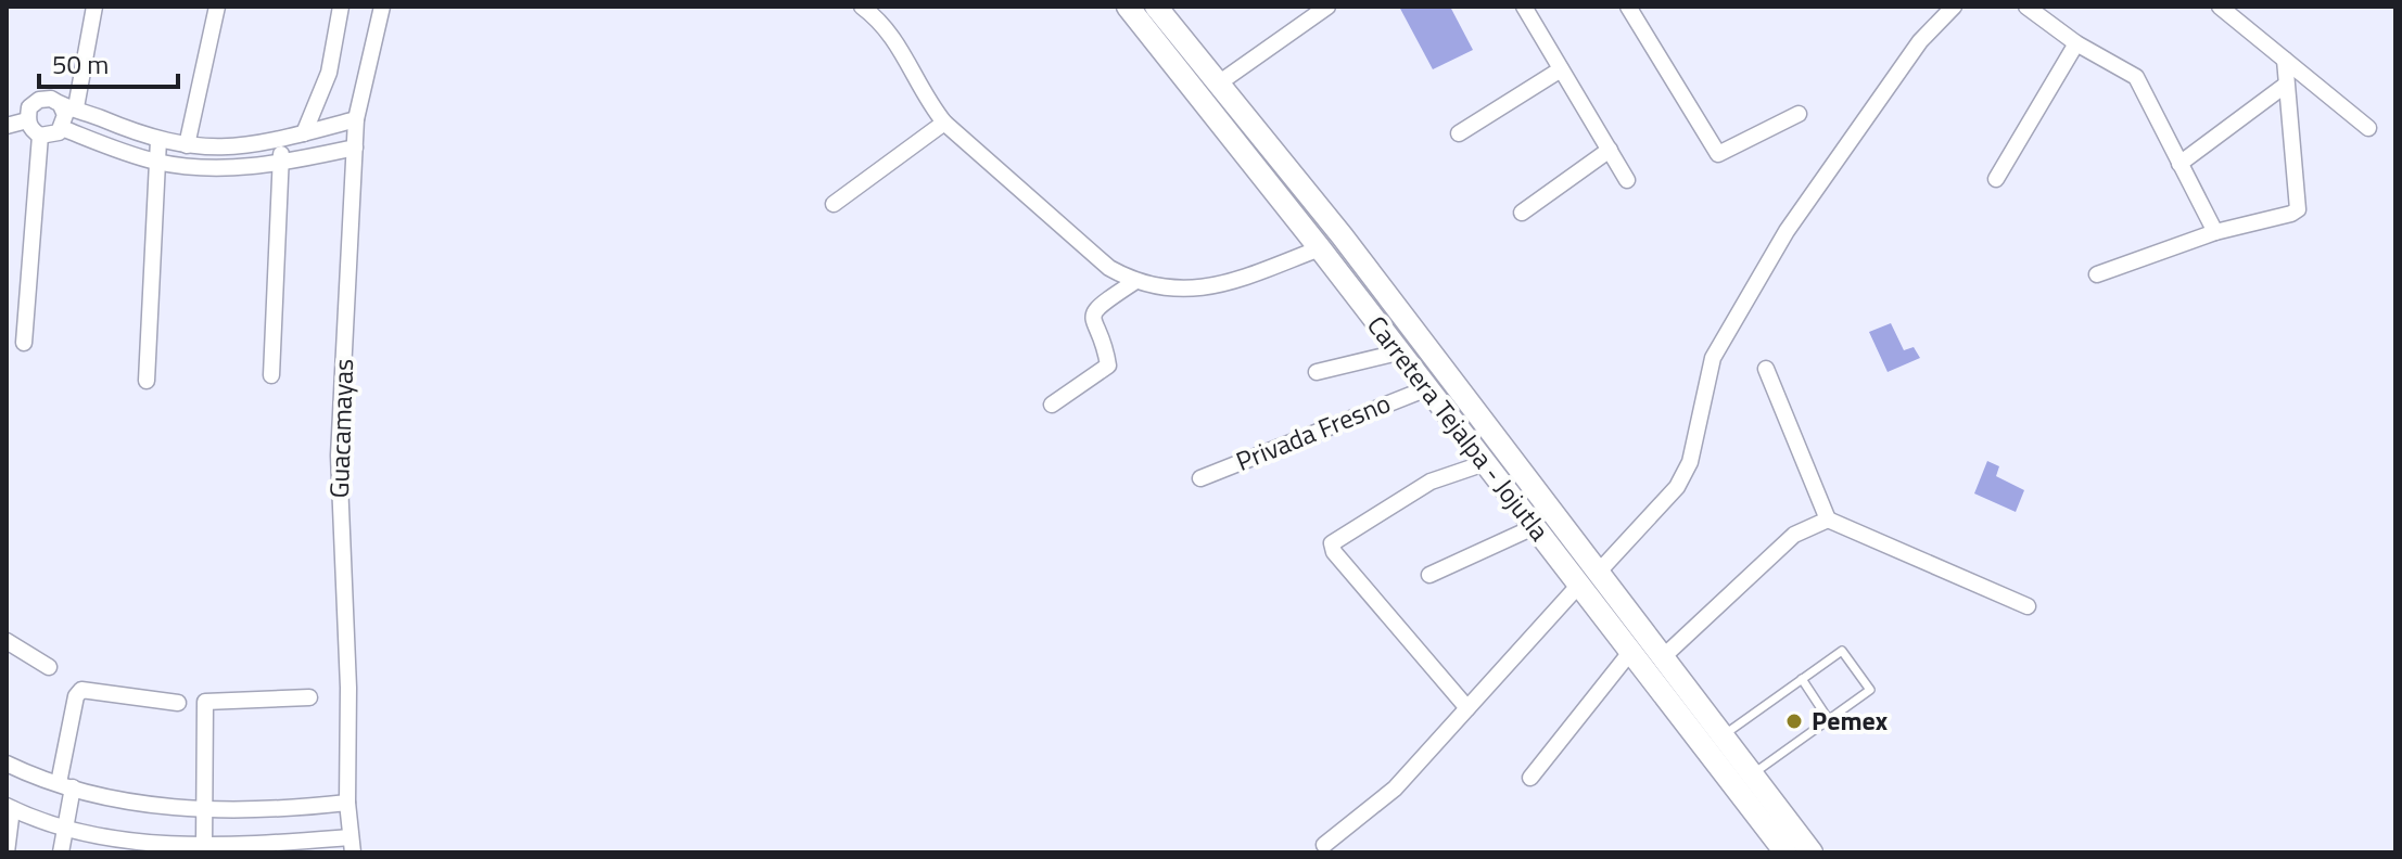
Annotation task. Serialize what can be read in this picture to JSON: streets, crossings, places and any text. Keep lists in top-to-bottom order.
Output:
{
  "streets": {
    "main road": ["Carretera Tejalpa - Jojutla"],
    "street": ["Guacamayas", "Privada Fresno"]
  },
  "crossings": [
    ["Carretera Tejalpa - Jojutla", "Privada Fresno"]
  ],
  "places": ["Pemex"],
  "scale_bar": "50 m"
}
